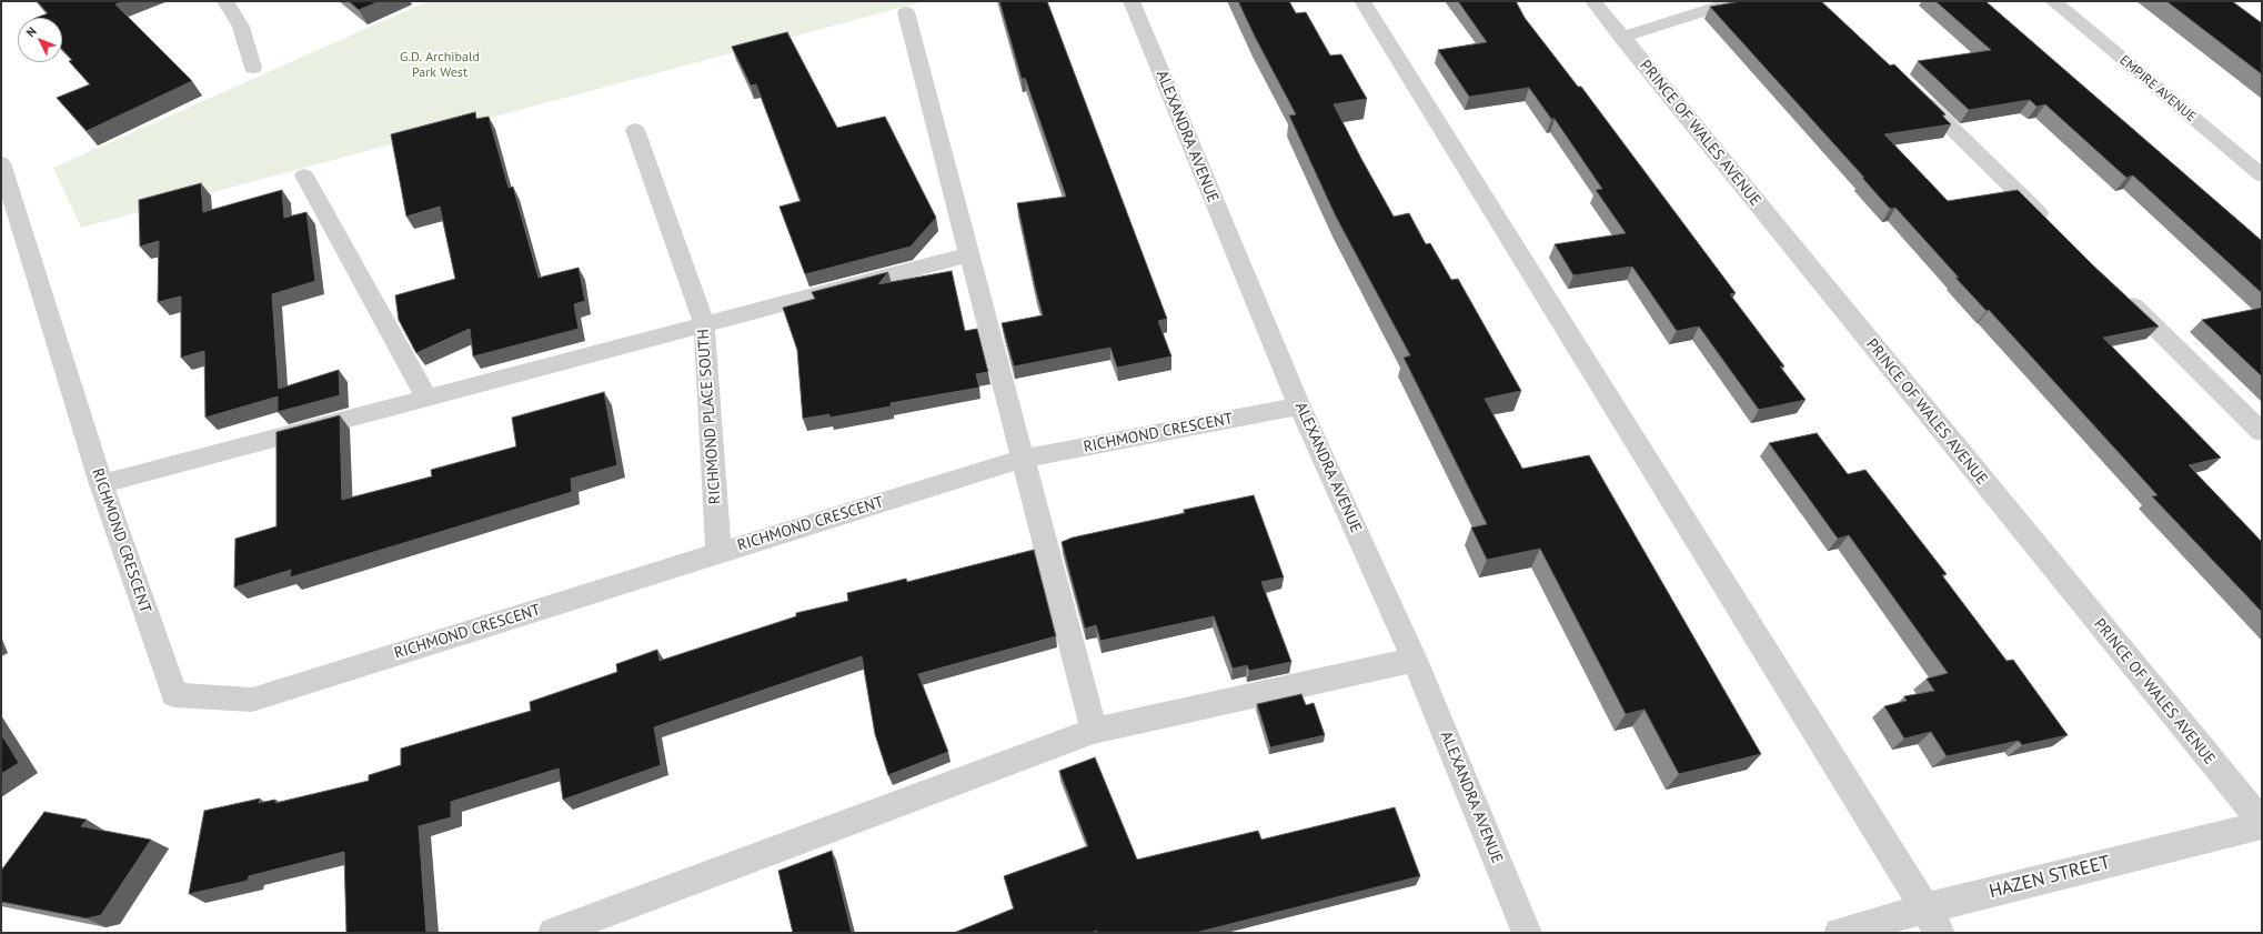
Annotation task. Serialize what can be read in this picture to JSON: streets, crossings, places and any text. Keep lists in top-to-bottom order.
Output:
{
  "streets": {
    "street": [
      "EMPIRE AVENUE",
      "PRINCE OF WALES AVENUE",
      "ALEXANDRA AVENUE",
      "RICHMOND PLACE SOUTH",
      "RICHMOND CRESCENT",
      "HAZEN STREET"
    ]
  },
  "crossings": [
    ["PRINCE OF WALES AVENUE", "HAZEN STREET"],
    ["ALEXANDRA AVENUE", "RICHMOND CRESCENT"],
    ["RICHMOND PLACE SOUTH", "RICHMOND CRESCENT"]
  ],
  "parks": ["G.D. Archibald Park West"],
  "north": "top left"
}
